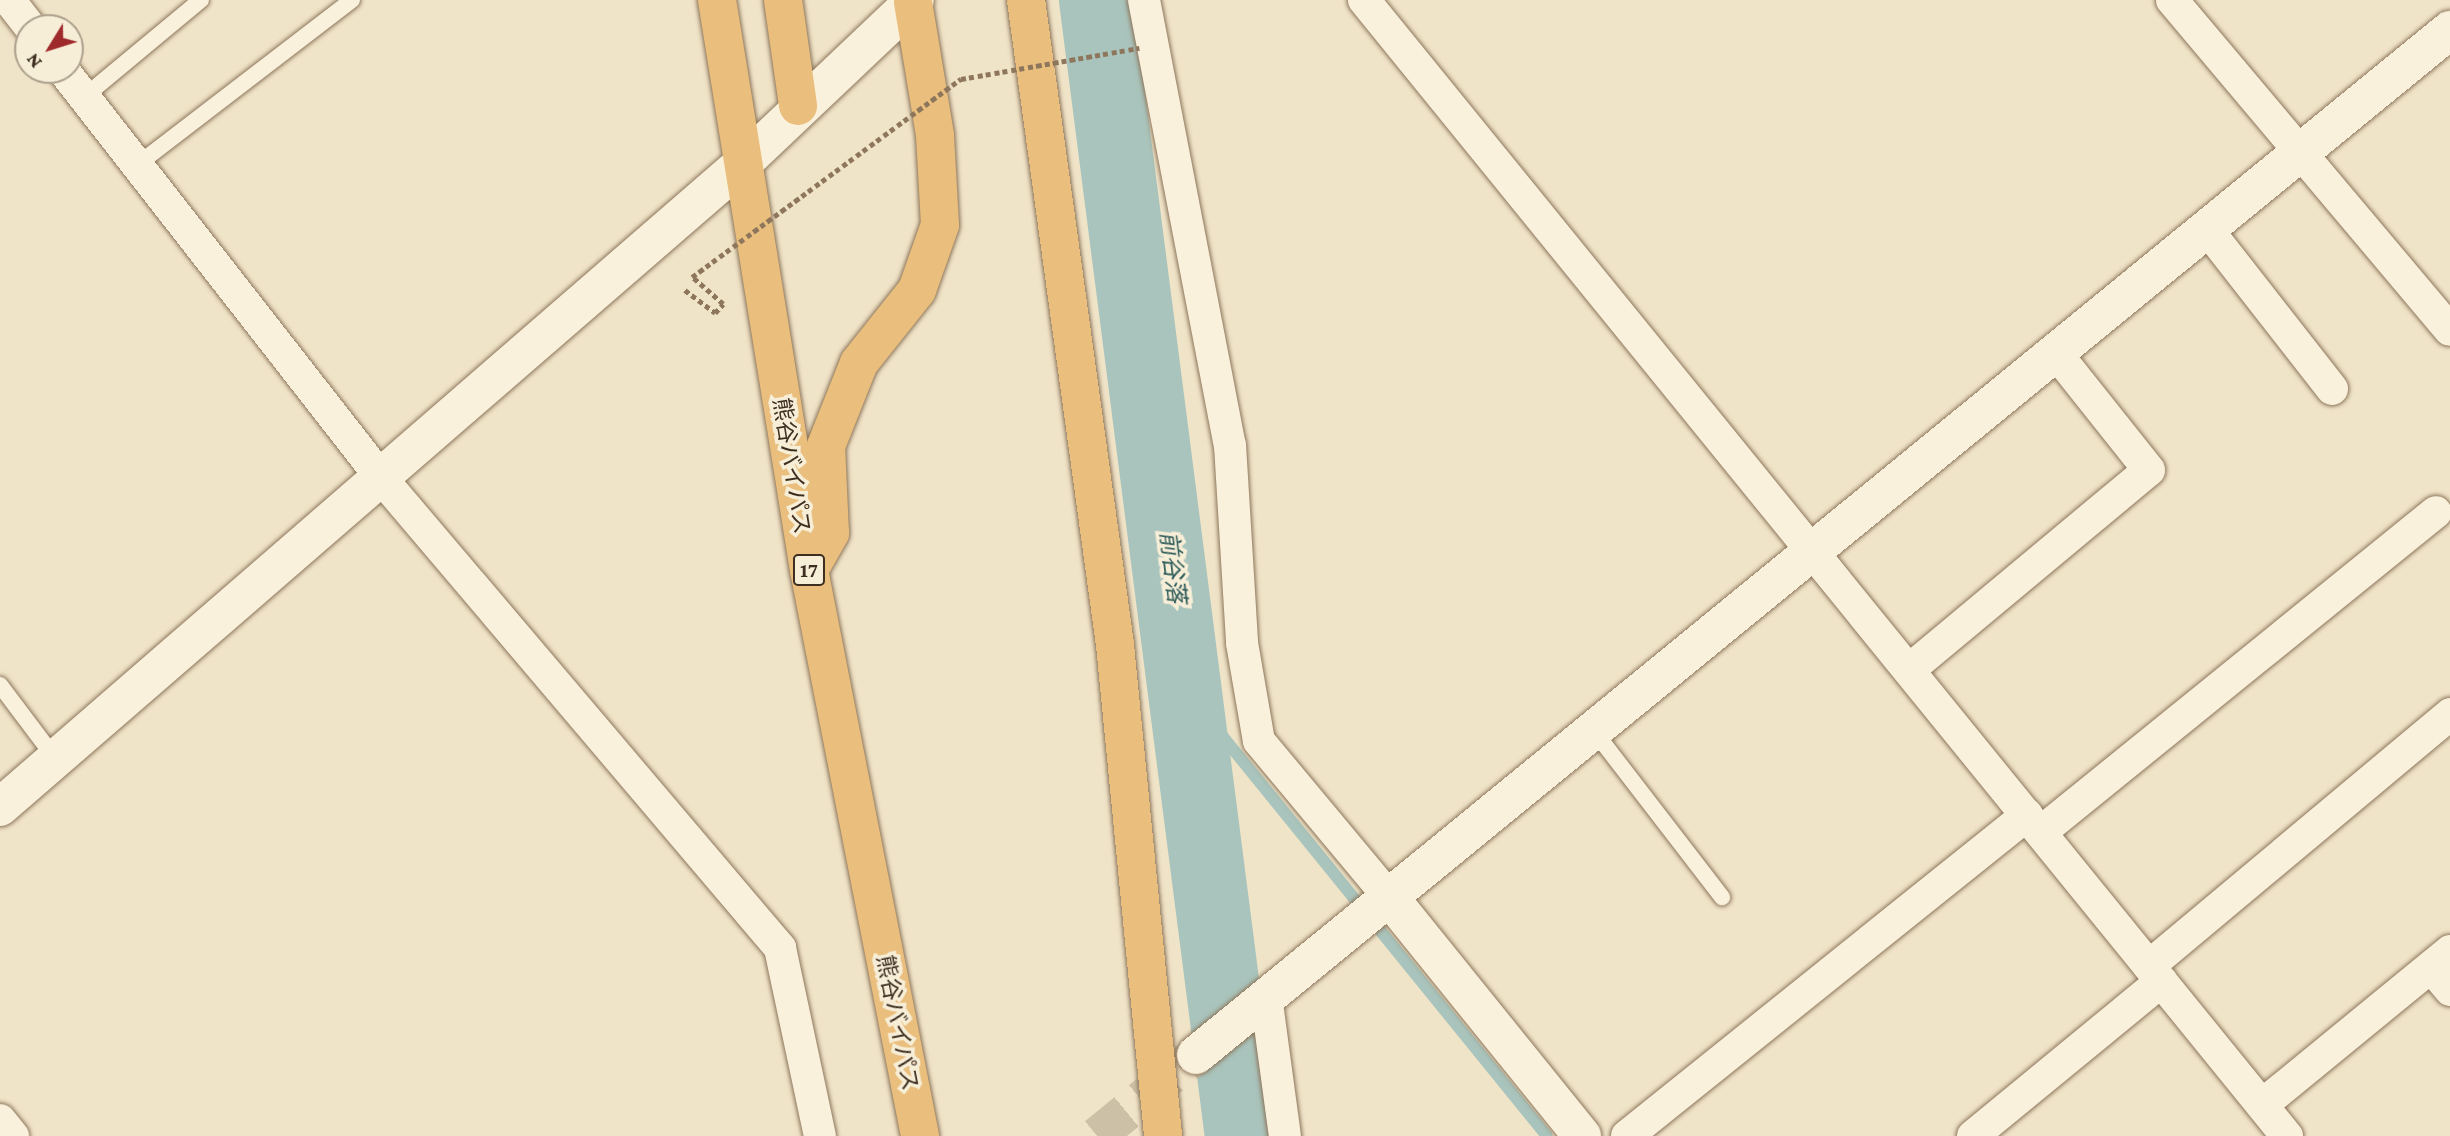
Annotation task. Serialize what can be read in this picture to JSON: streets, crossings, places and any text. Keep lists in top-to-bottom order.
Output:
{
  "streets": {
    "highway": ["熊谷バイパス", "17"]
  },
  "crossings": [
    ["熊谷バイパス", "17"]
  ],
  "water": ["前谷落"],
  "north": "bottom left"
}
